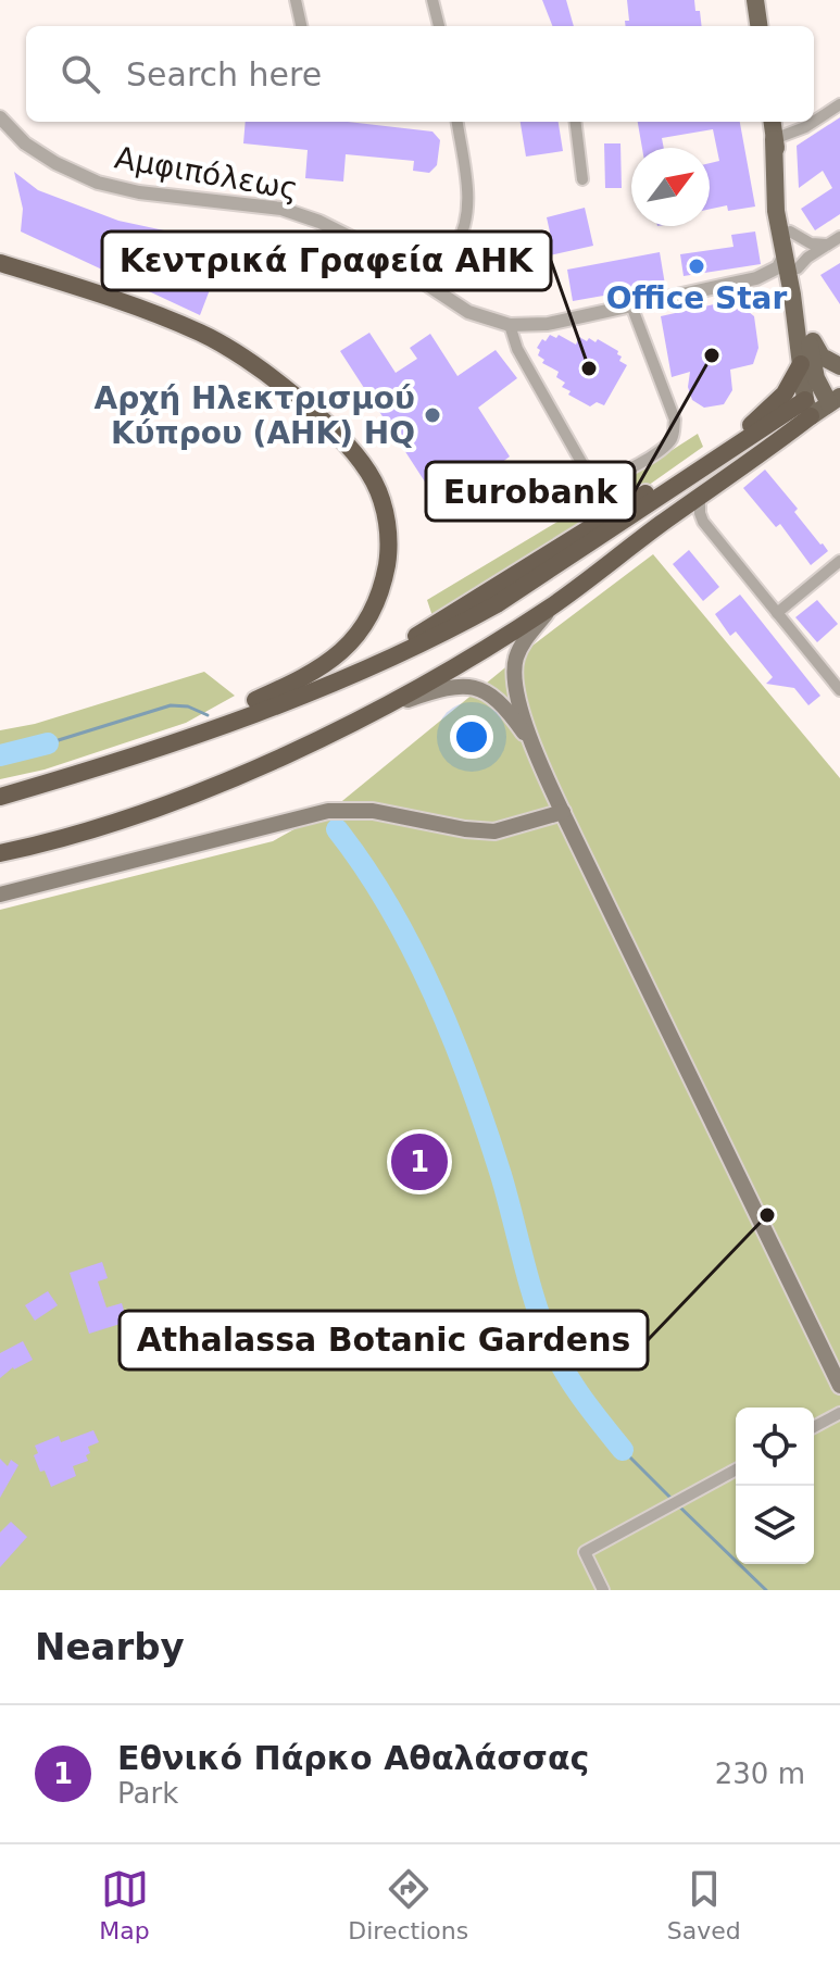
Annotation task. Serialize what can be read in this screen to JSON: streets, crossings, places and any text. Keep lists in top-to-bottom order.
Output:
{
  "streets": {
    "street": ["Αμφιπόλεως"]
  },
  "places": [
    "Office Star",
    "Eurobank",
    "Κεντρικά Γραφεία ΑΗΚ",
    "Αρχή Ηλεκτρισμού Κύπρου (ΑΗΚ) HQ",
    "Athalassa Botanic Gardens"
  ],
  "north": "top right",
  "page": {
    "search": "Search here",
    "pins": "1",
    "heading": "Nearby",
    "list": [
      {
        "mark": "1",
        "name": "Εθνικό Πάρκο Αθαλάσσας",
        "note": "Park",
        "value": "230 m"
      }
    ],
    "nav": ["Map", "Directions", "Saved"]
  }
}
